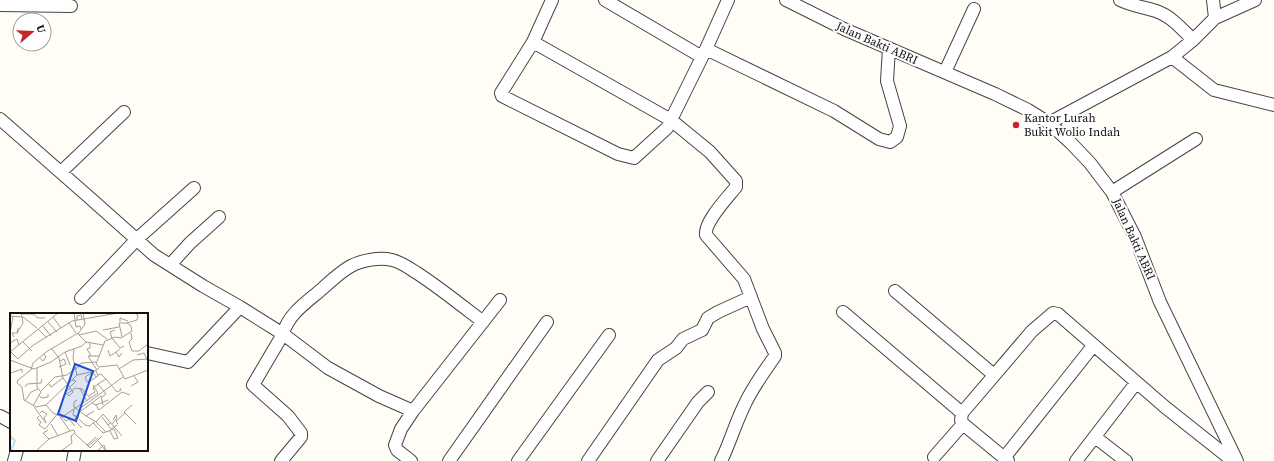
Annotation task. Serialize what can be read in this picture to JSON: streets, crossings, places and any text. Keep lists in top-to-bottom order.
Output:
{
  "streets": {
    "street": ["Jalan Bakti ABRI"]
  },
  "places": ["Kantor Lurah Bukit Wolio Indah"],
  "north": "right"
}
